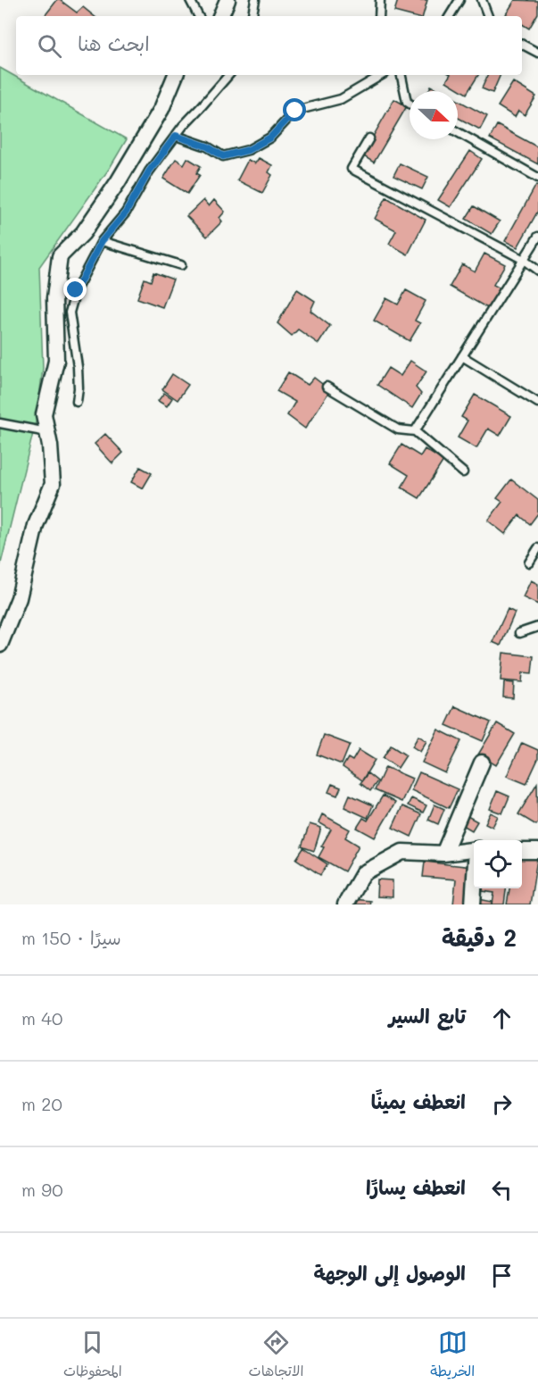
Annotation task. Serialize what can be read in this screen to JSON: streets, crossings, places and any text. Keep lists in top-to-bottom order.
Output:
{
  "north": "right",
  "page": {
    "search": "ابحث هنا",
    "heading": ["2 دقيقة", "سيرًا · 150 m"],
    "list": [
      ["تابع السير", "40 m"],
      ["انعطف يمينًا", "20 m"],
      ["انعطف يسارًا", "90 m"],
      "الوصول إلى الوجهة"
    ],
    "nav": ["الخريطة", "الاتجاهات", "المحفوظات"]
  }
}
